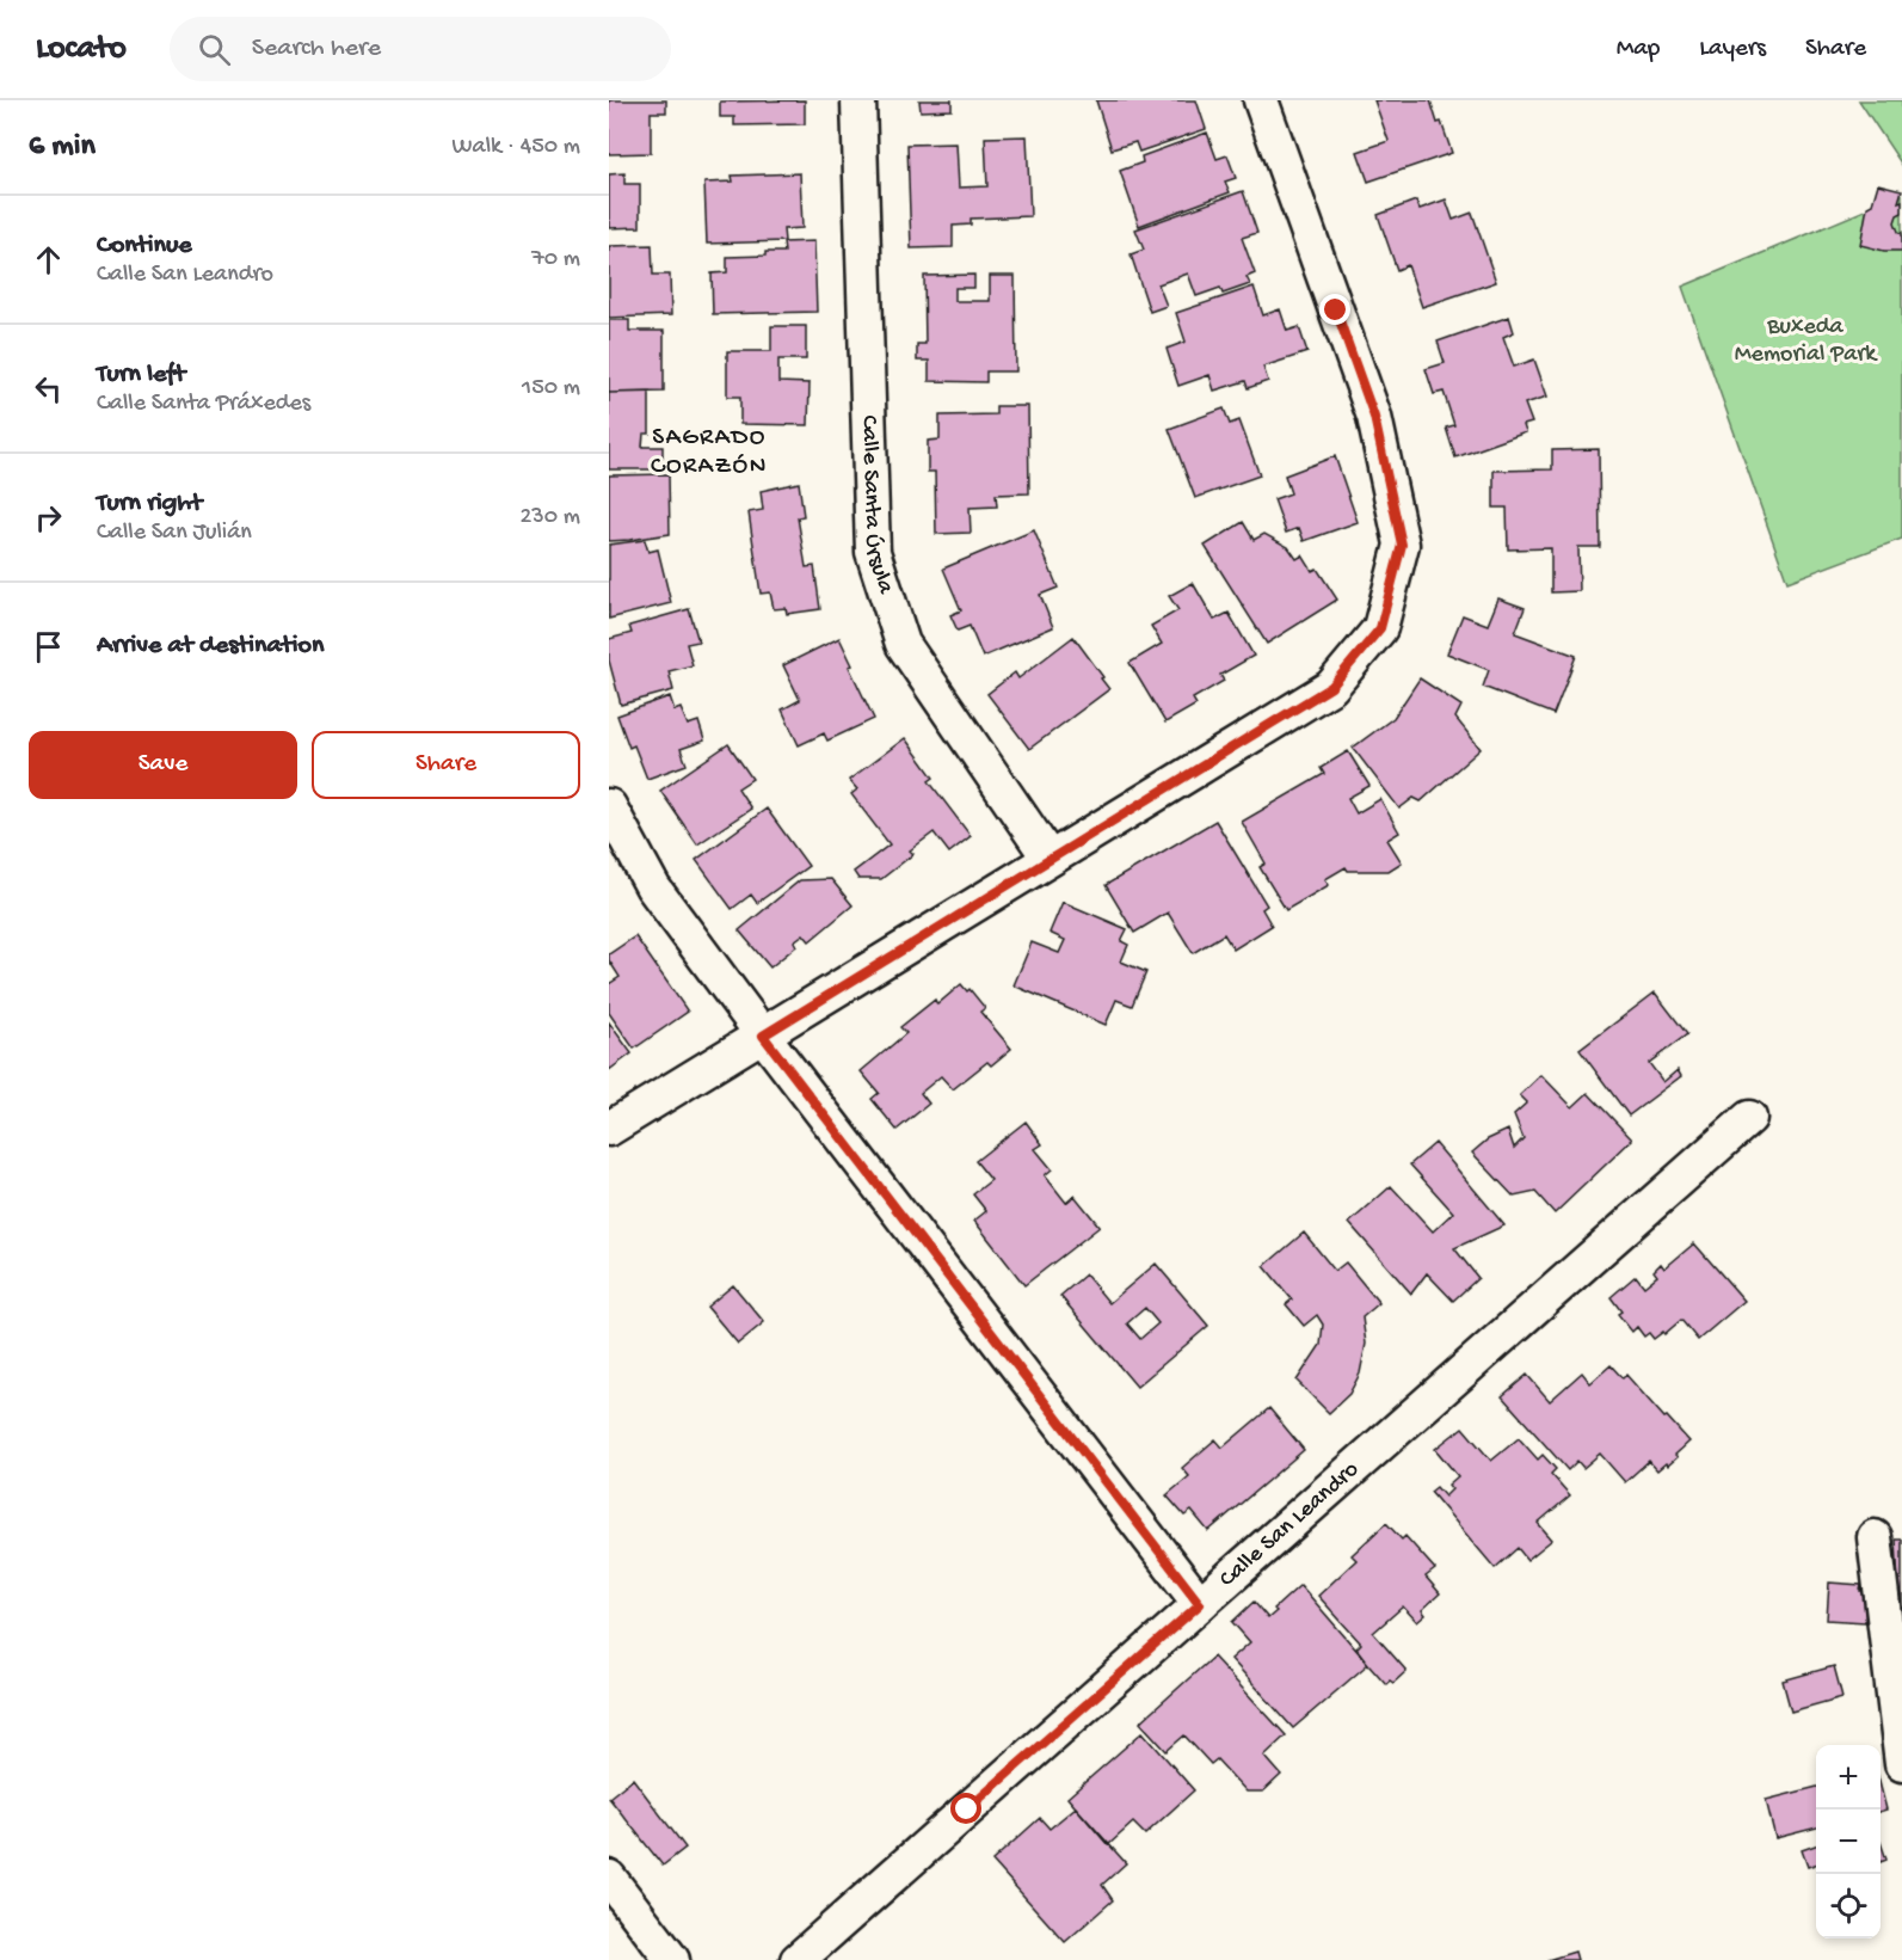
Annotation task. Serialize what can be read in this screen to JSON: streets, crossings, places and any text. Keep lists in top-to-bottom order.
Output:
{
  "streets": {
    "street": ["Calle Santa Úrsula", "Calle San Leandro"]
  },
  "districts": ["SAGRADO CORAZÓN"],
  "parks": ["Buxeda Memorial Park"],
  "page": {
    "header": "Locato",
    "search": "Search here",
    "nav": ["Map", "Layers", "Share"],
    "heading": ["6 min", "Walk · 450 m"],
    "list": [
      ["Continue", "Calle San Leandro", "70 m"],
      ["Turn left", "Calle Santa Práxedes", "150 m"],
      ["Turn right", "Calle San Julián", "230 m"],
      "Arrive at destination"
    ],
    "buttons": ["Save", "Share"],
    "map_buttons": ["+", "−"]
  }
}
